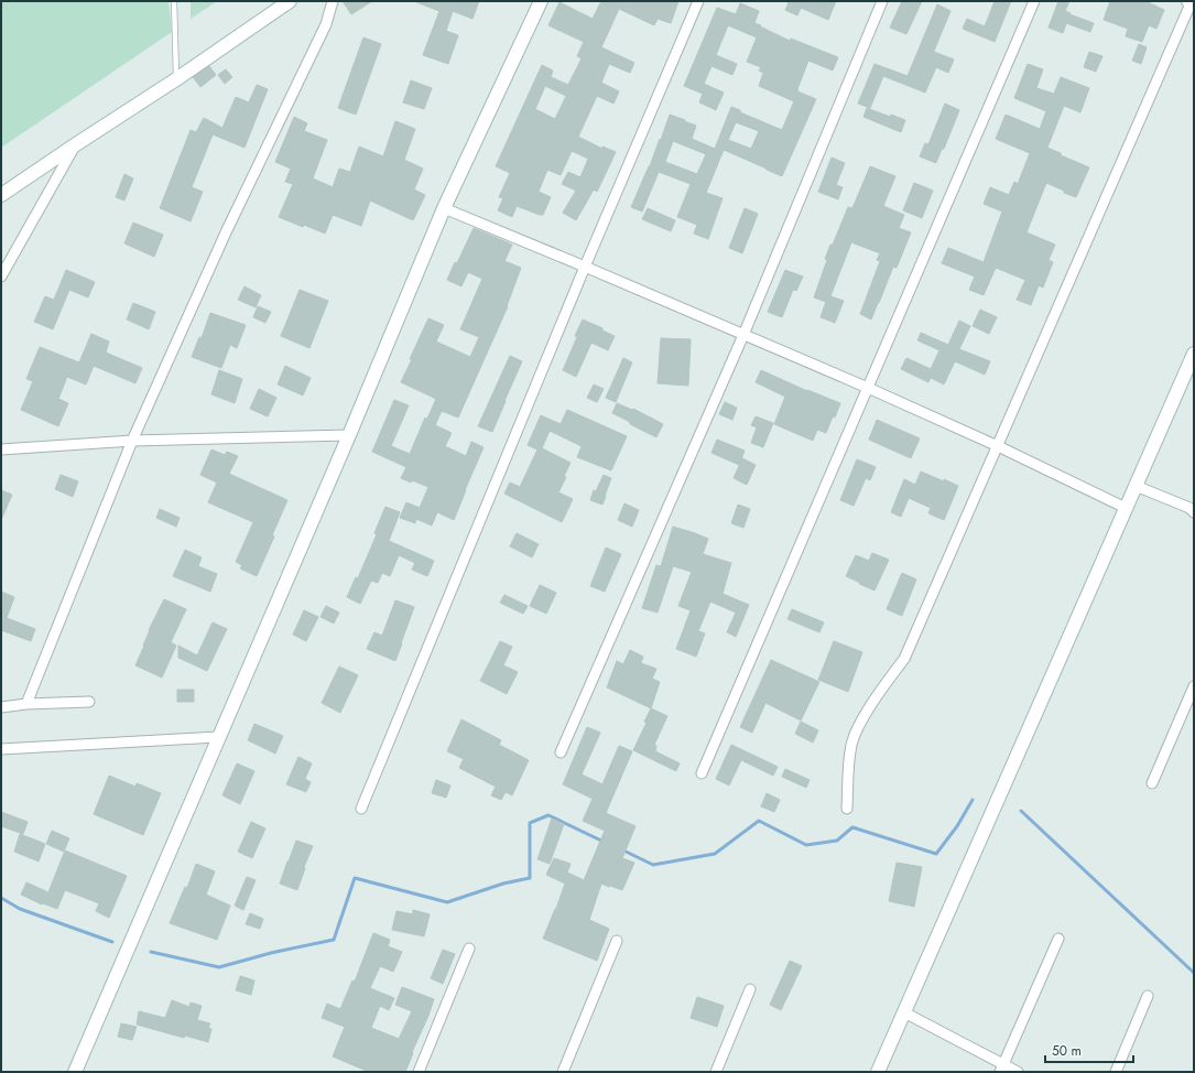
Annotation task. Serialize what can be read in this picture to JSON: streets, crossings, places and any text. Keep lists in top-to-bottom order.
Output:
{
  "scale_bar": "50 m"
}
